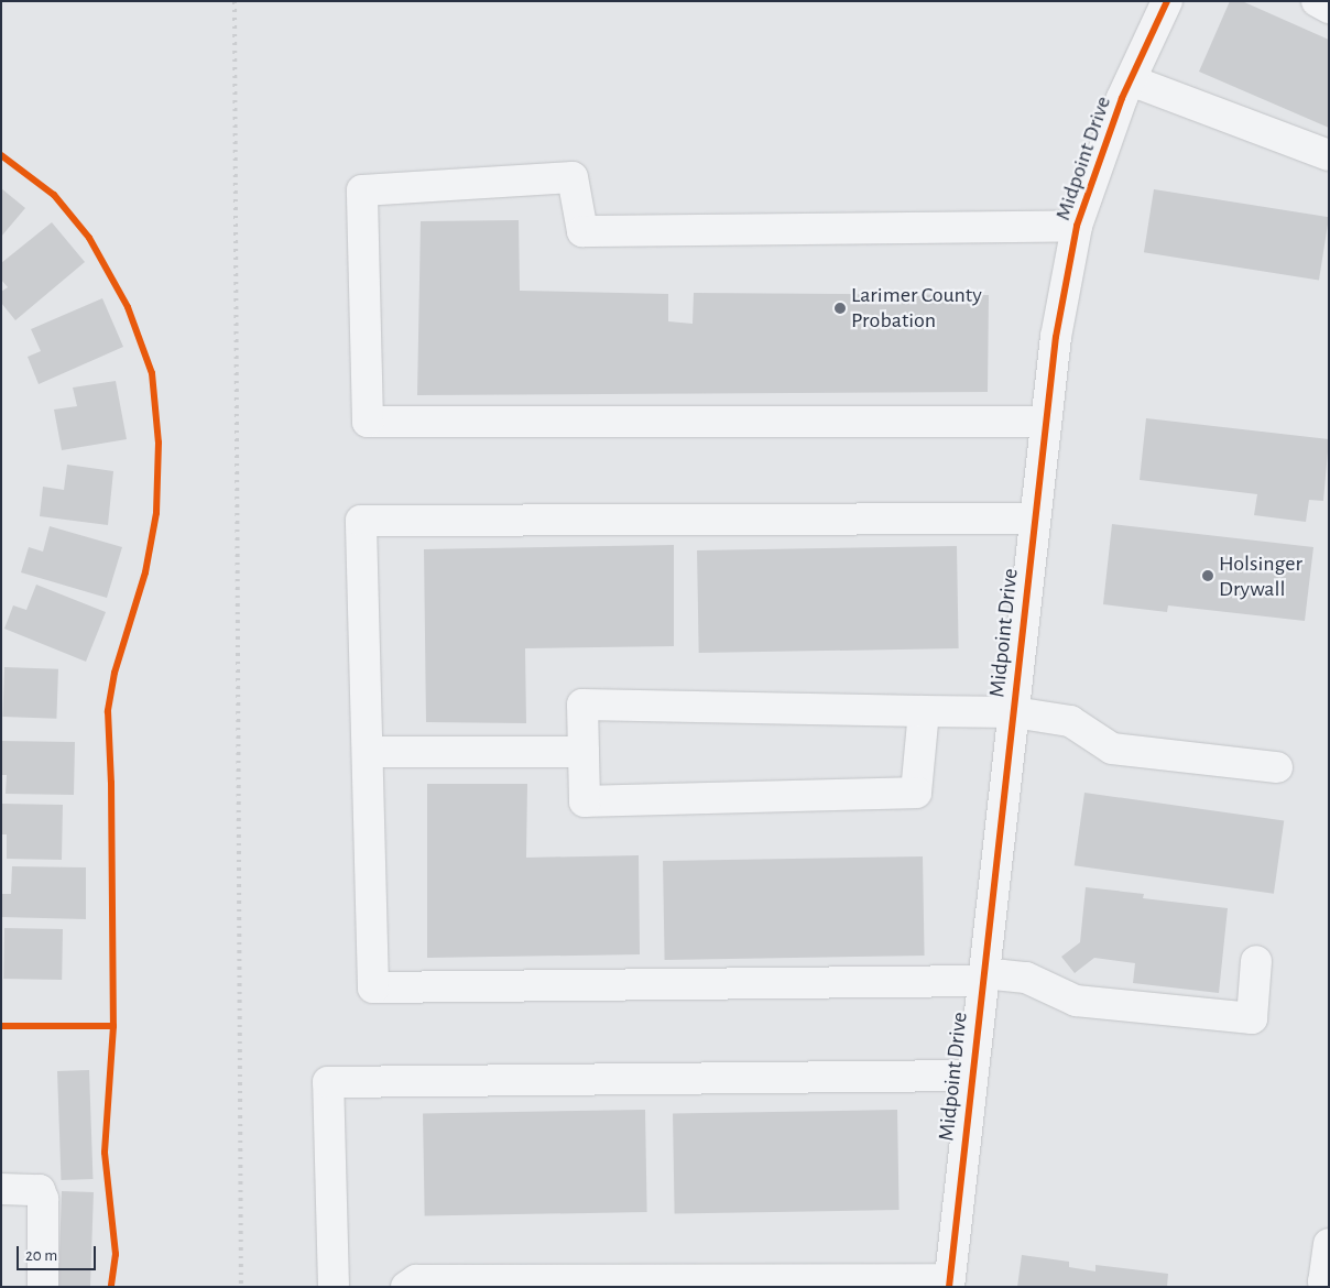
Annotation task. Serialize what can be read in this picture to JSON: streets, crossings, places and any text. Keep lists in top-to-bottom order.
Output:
{
  "streets": {
    "street": ["Midpoint Drive"]
  },
  "places": ["Larimer County Probation", "Holsinger Drywall"],
  "scale_bar": "20 m"
}
